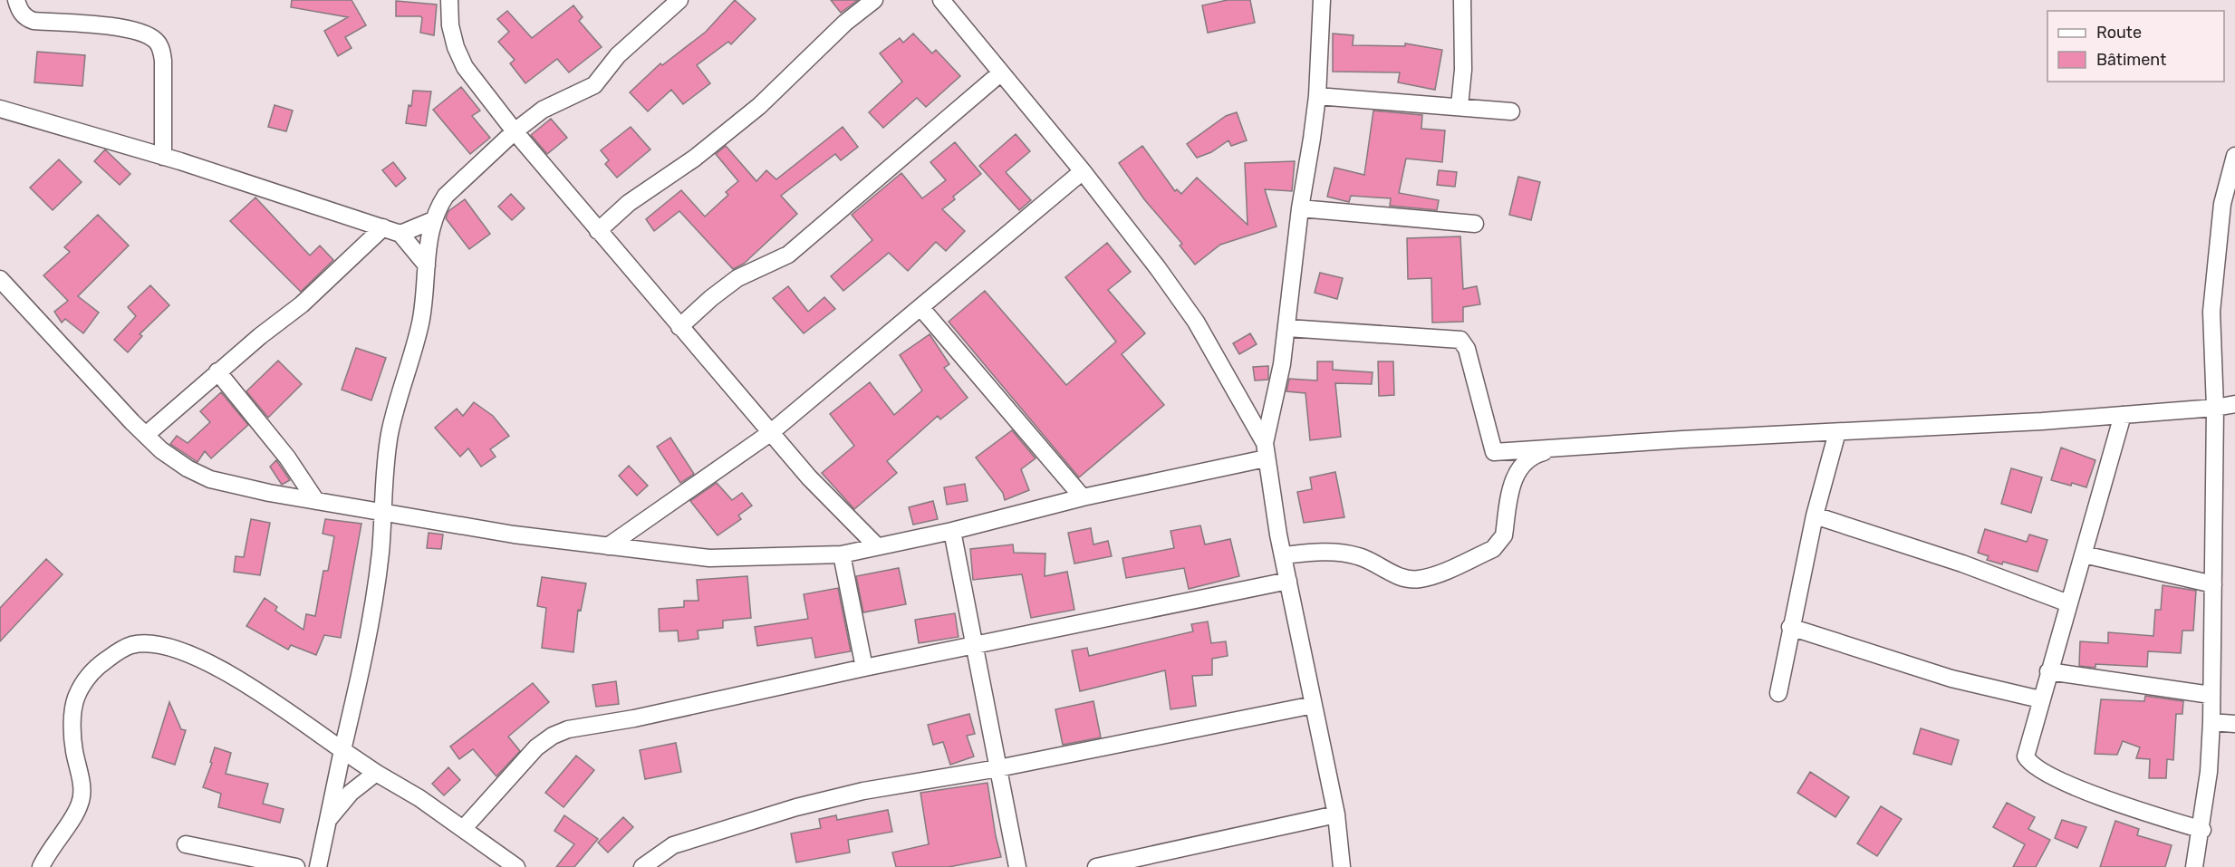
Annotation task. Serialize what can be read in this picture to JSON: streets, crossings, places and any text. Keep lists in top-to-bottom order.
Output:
{
  "legend": ["Route", "Bâtiment"]
}
